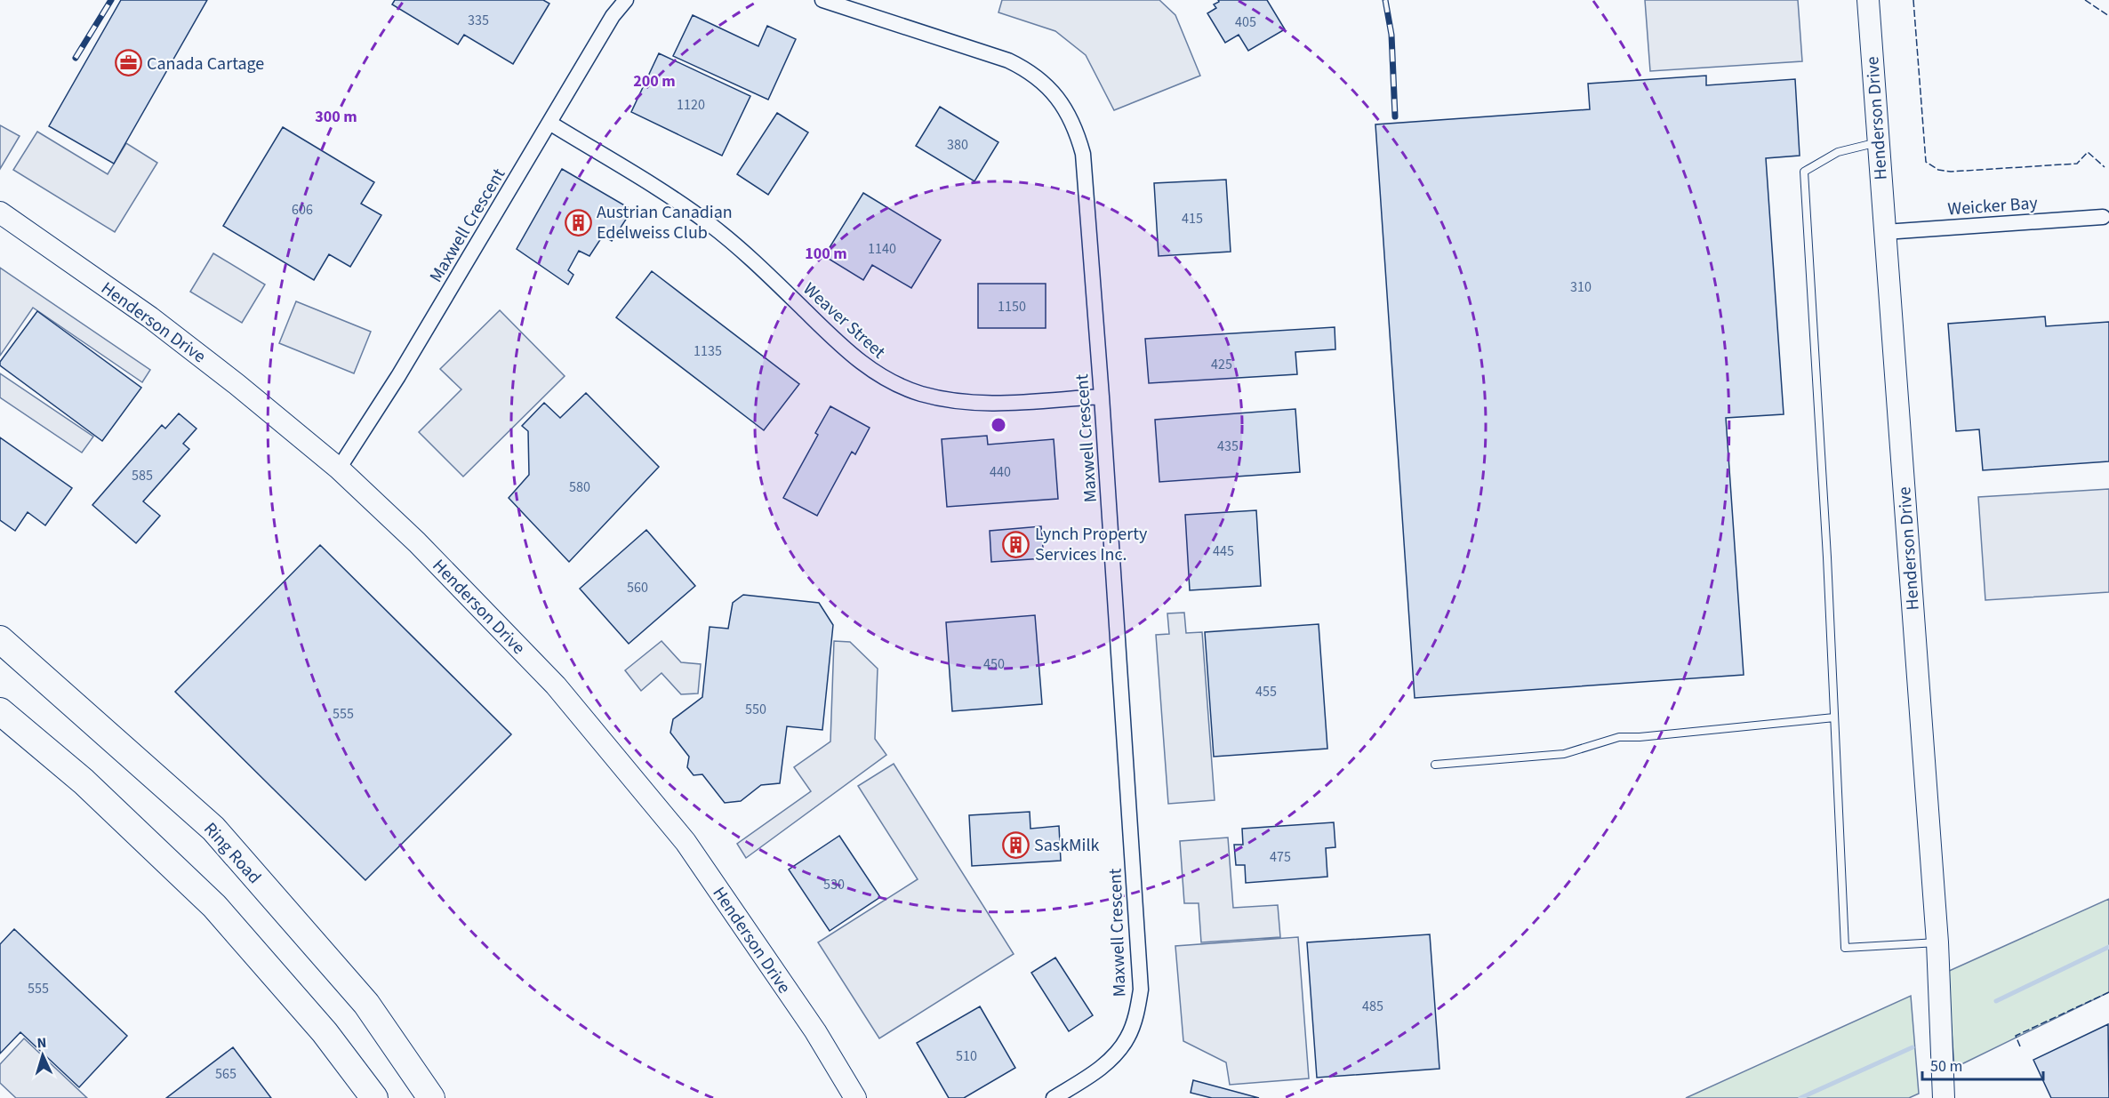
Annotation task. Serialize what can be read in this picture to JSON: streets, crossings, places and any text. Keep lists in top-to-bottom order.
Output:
{
  "streets": {
    "highway": ["Ring Road"],
    "street": [
      "Henderson Drive",
      "Weicker Bay",
      "Maxwell Crescent",
      "Weaver Street"
    ]
  },
  "crossings": [
    ["Henderson Drive", "Weicker Bay"],
    ["Henderson Drive", "Maxwell Crescent"],
    ["Maxwell Crescent", "Weaver Street"]
  ],
  "places": {
    "office": ["Canada Cartage"],
    "building": ["Austrian Canadian Edelweiss Club", "Lynch Property Services Inc.", "SaskMilk"]
  },
  "house_numbers": [
    "335",
    "405",
    "1120",
    "380",
    "606",
    "415",
    "1140",
    "310",
    "1150",
    "1135",
    "425",
    "435",
    "440",
    "585",
    "580",
    "445",
    "560",
    "450",
    "455",
    "550",
    "555",
    "475",
    "530",
    "555",
    "485",
    "510",
    "565"
  ],
  "scale_bar": "50 m",
  "north": "top",
  "rings": ["200 m", "300 m", "100 m"]
}
